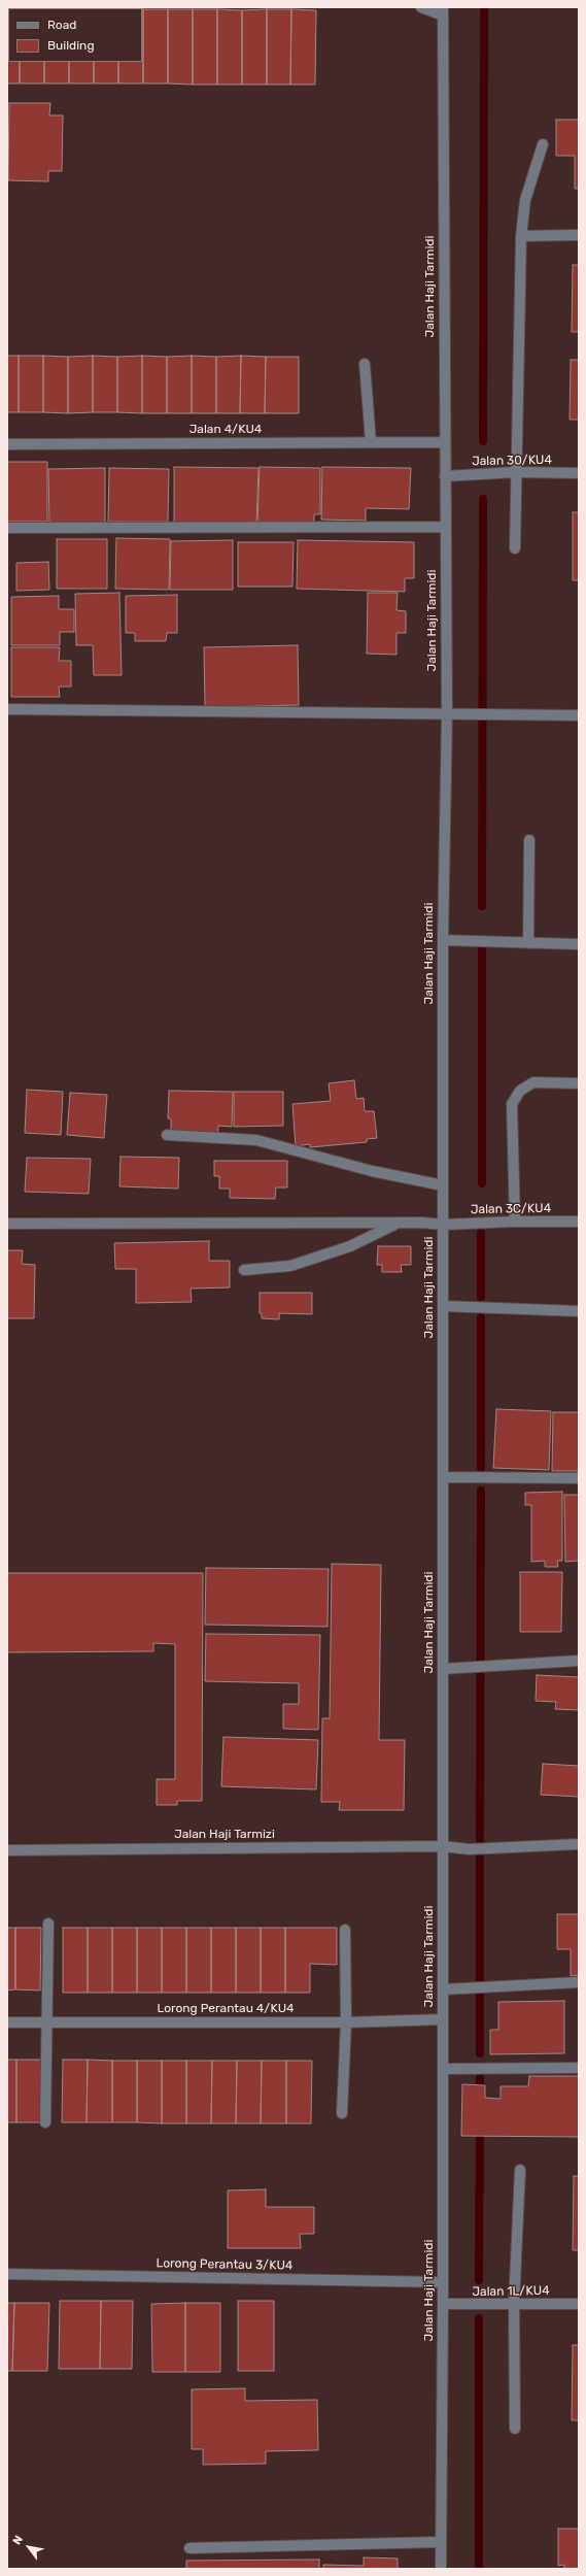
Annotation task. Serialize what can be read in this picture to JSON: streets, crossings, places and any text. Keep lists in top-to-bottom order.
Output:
{
  "streets": {
    "street": [
      "Jalan Haji Tarmidi",
      "Jalan 4/KU4",
      "Jalan 30/KU4",
      "Jalan 3C/KU4",
      "Jalan Haji Tarmizi",
      "Lorong Perantau 4/KU4",
      "Lorong Perantau 3/KU4",
      "Jalan 1L/KU4"
    ]
  },
  "crossings": [
    ["Jalan Haji Tarmidi", "Jalan 4/KU4"],
    ["Jalan Haji Tarmidi", "Jalan 30/KU4"],
    ["Jalan Haji Tarmidi", "Jalan 3C/KU4"],
    ["Jalan Haji Tarmidi", "Jalan Haji Tarmizi"],
    ["Jalan Haji Tarmidi", "Lorong Perantau 4/KU4"],
    ["Jalan Haji Tarmidi", "Lorong Perantau 3/KU4"],
    ["Jalan Haji Tarmidi", "Jalan 1L/KU4"]
  ],
  "legend": ["Road", "Building"],
  "north": "top left"
}
